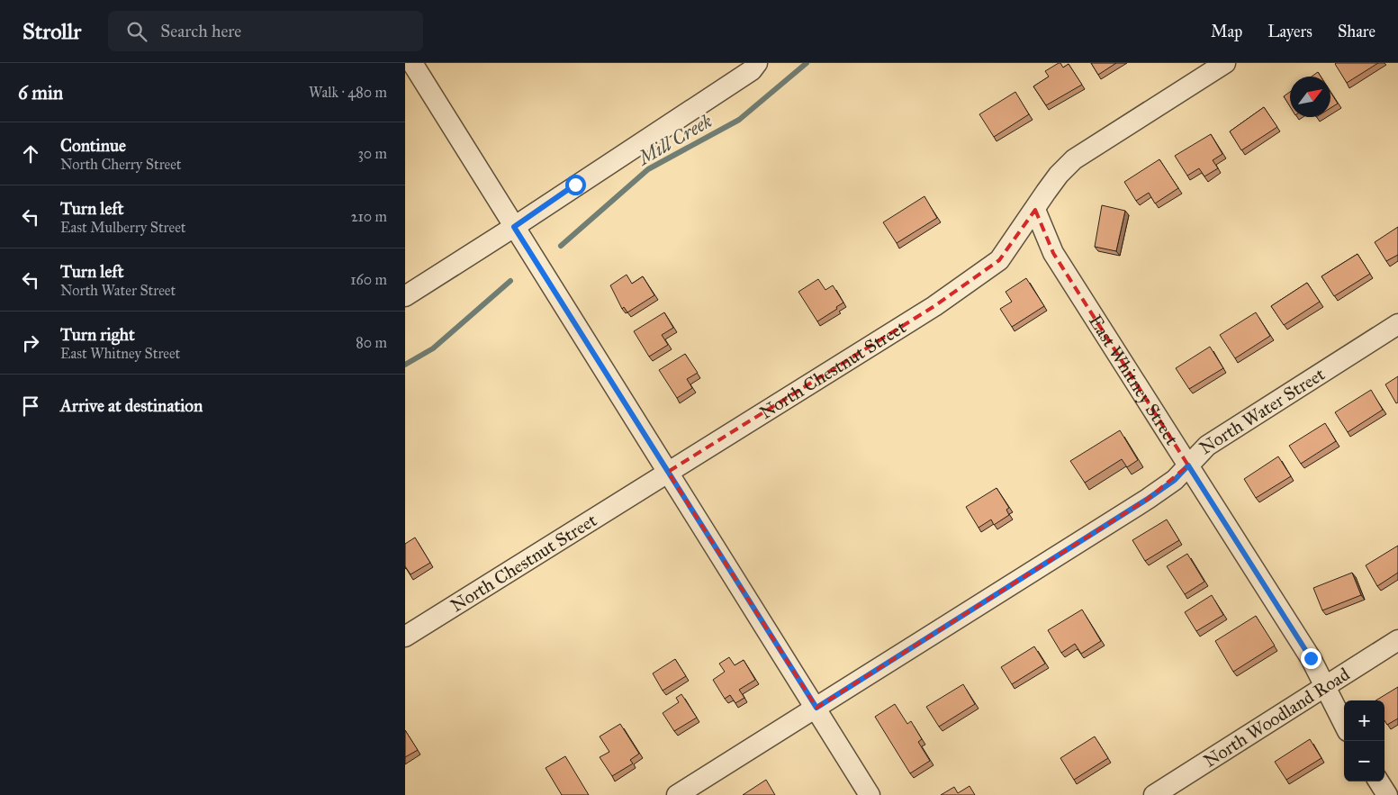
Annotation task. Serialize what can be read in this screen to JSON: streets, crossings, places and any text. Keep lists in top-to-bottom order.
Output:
{
  "streets": {
    "street": [
      "North Chestnut Street",
      "East Whitney Street",
      "North Water Street",
      "North Woodland Road"
    ]
  },
  "crossings": [
    ["North Chestnut Street", "East Whitney Street"],
    ["East Whitney Street", "North Water Street"],
    ["East Whitney Street", "North Woodland Road"]
  ],
  "water": ["Mill Creek"],
  "north": "top right",
  "page": {
    "header": "Strollr",
    "search": "Search here",
    "nav": ["Map", "Layers", "Share"],
    "heading": ["6 min", "Walk · 480 m"],
    "list": [
      ["Continue", "North Cherry Street", "30 m"],
      ["Turn left", "East Mulberry Street", "210 m"],
      ["Turn left", "North Water Street", "160 m"],
      ["Turn right", "East Whitney Street", "80 m"],
      "Arrive at destination"
    ],
    "map_buttons": ["+", "−"]
  }
}
